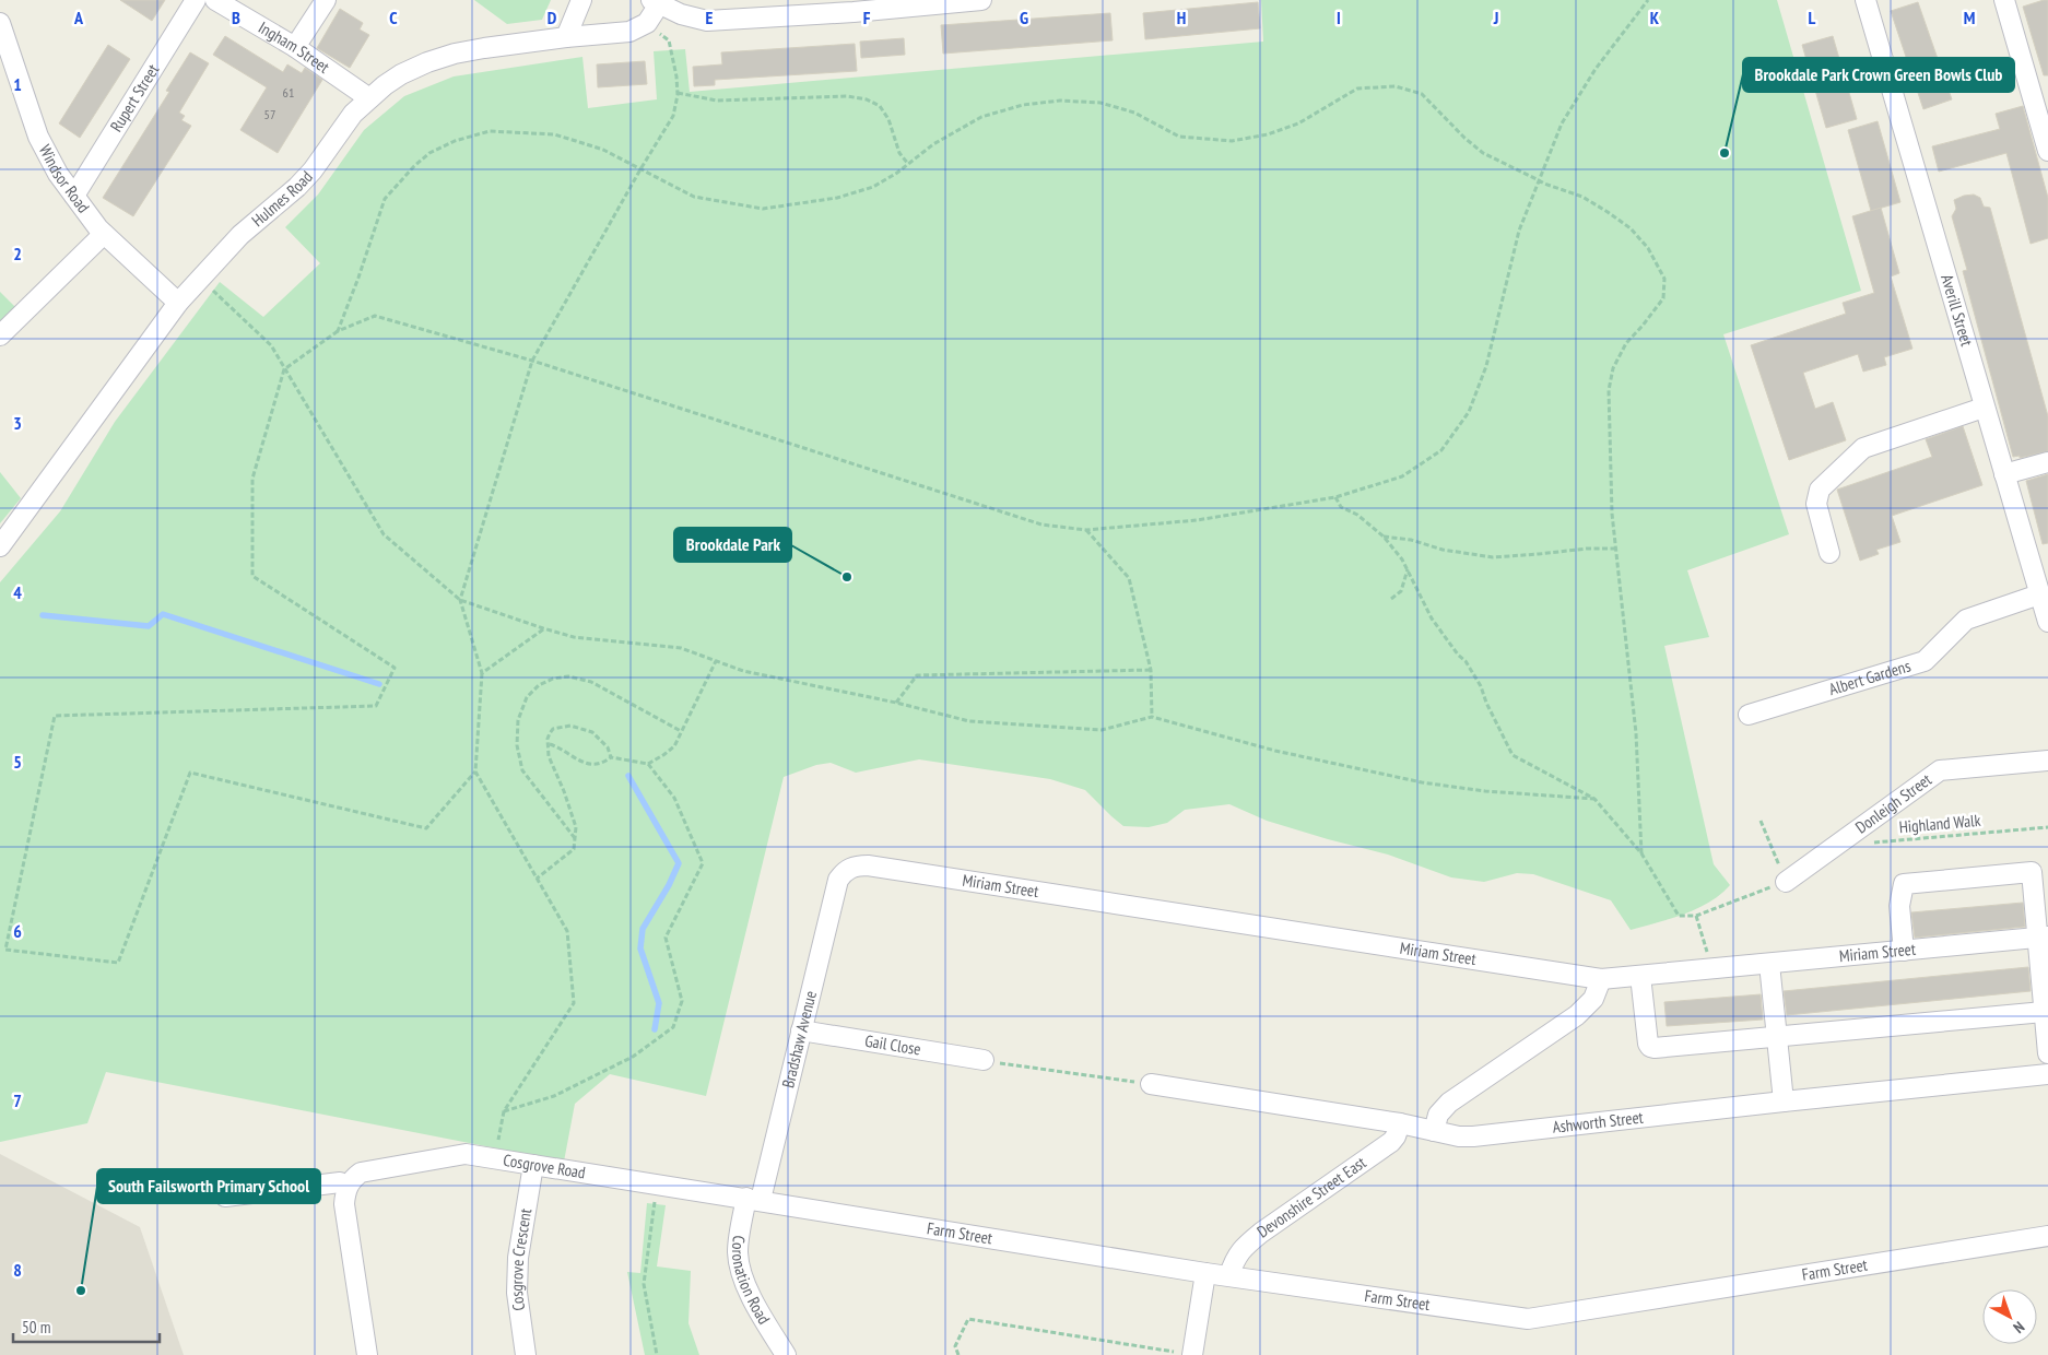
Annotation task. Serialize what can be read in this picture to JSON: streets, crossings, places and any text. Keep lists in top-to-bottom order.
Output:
{
  "streets": {
    "street": [
      "Ingham Street",
      "Rupert Street",
      "Windsor Road",
      "Hulmes Road",
      "Averill Street",
      "Albert Gardens",
      "Donleigh Street",
      "Miriam Street",
      "Bradshaw Avenue",
      "Gail Close",
      "Ashworth Street",
      "Cosgrove Road",
      "Devonshire Street East",
      "Farm Street",
      "Cosgrove Crescent",
      "Coronation Road"
    ],
    "path": ["Highland Walk"]
  },
  "crossings": [
    ["Ingham Street", "Hulmes Road"],
    ["Rupert Street", "Windsor Road"],
    ["Windsor Road", "Hulmes Road"],
    ["Averill Street", "Albert Gardens"],
    ["Miriam Street", "Bradshaw Avenue"],
    ["Bradshaw Avenue", "Gail Close"],
    ["Bradshaw Avenue", "Cosgrove Road"],
    ["Bradshaw Avenue", "Farm Street"],
    ["Bradshaw Avenue", "Coronation Road"],
    ["Ashworth Street", "Devonshire Street East"],
    ["Cosgrove Road", "Farm Street"],
    ["Cosgrove Road", "Cosgrove Crescent"],
    ["Cosgrove Road", "Coronation Road"],
    ["Devonshire Street East", "Farm Street"],
    ["Farm Street", "Coronation Road"]
  ],
  "places": ["Brookdale Park Crown Green Bowls Club", "Brookdale Park", "South Failsworth Primary School"],
  "house_numbers": ["61", "57"],
  "scale_bar": "50 m",
  "north": "bottom right",
  "grid": {
    "columns": [
      "A",
      "B",
      "C",
      "D",
      "E",
      "F",
      "G",
      "H",
      "I",
      "J",
      "K",
      "L",
      "M"
    ],
    "rows": [
      "1",
      "2",
      "3",
      "4",
      "5",
      "6",
      "7",
      "8"
    ]
  }
}
